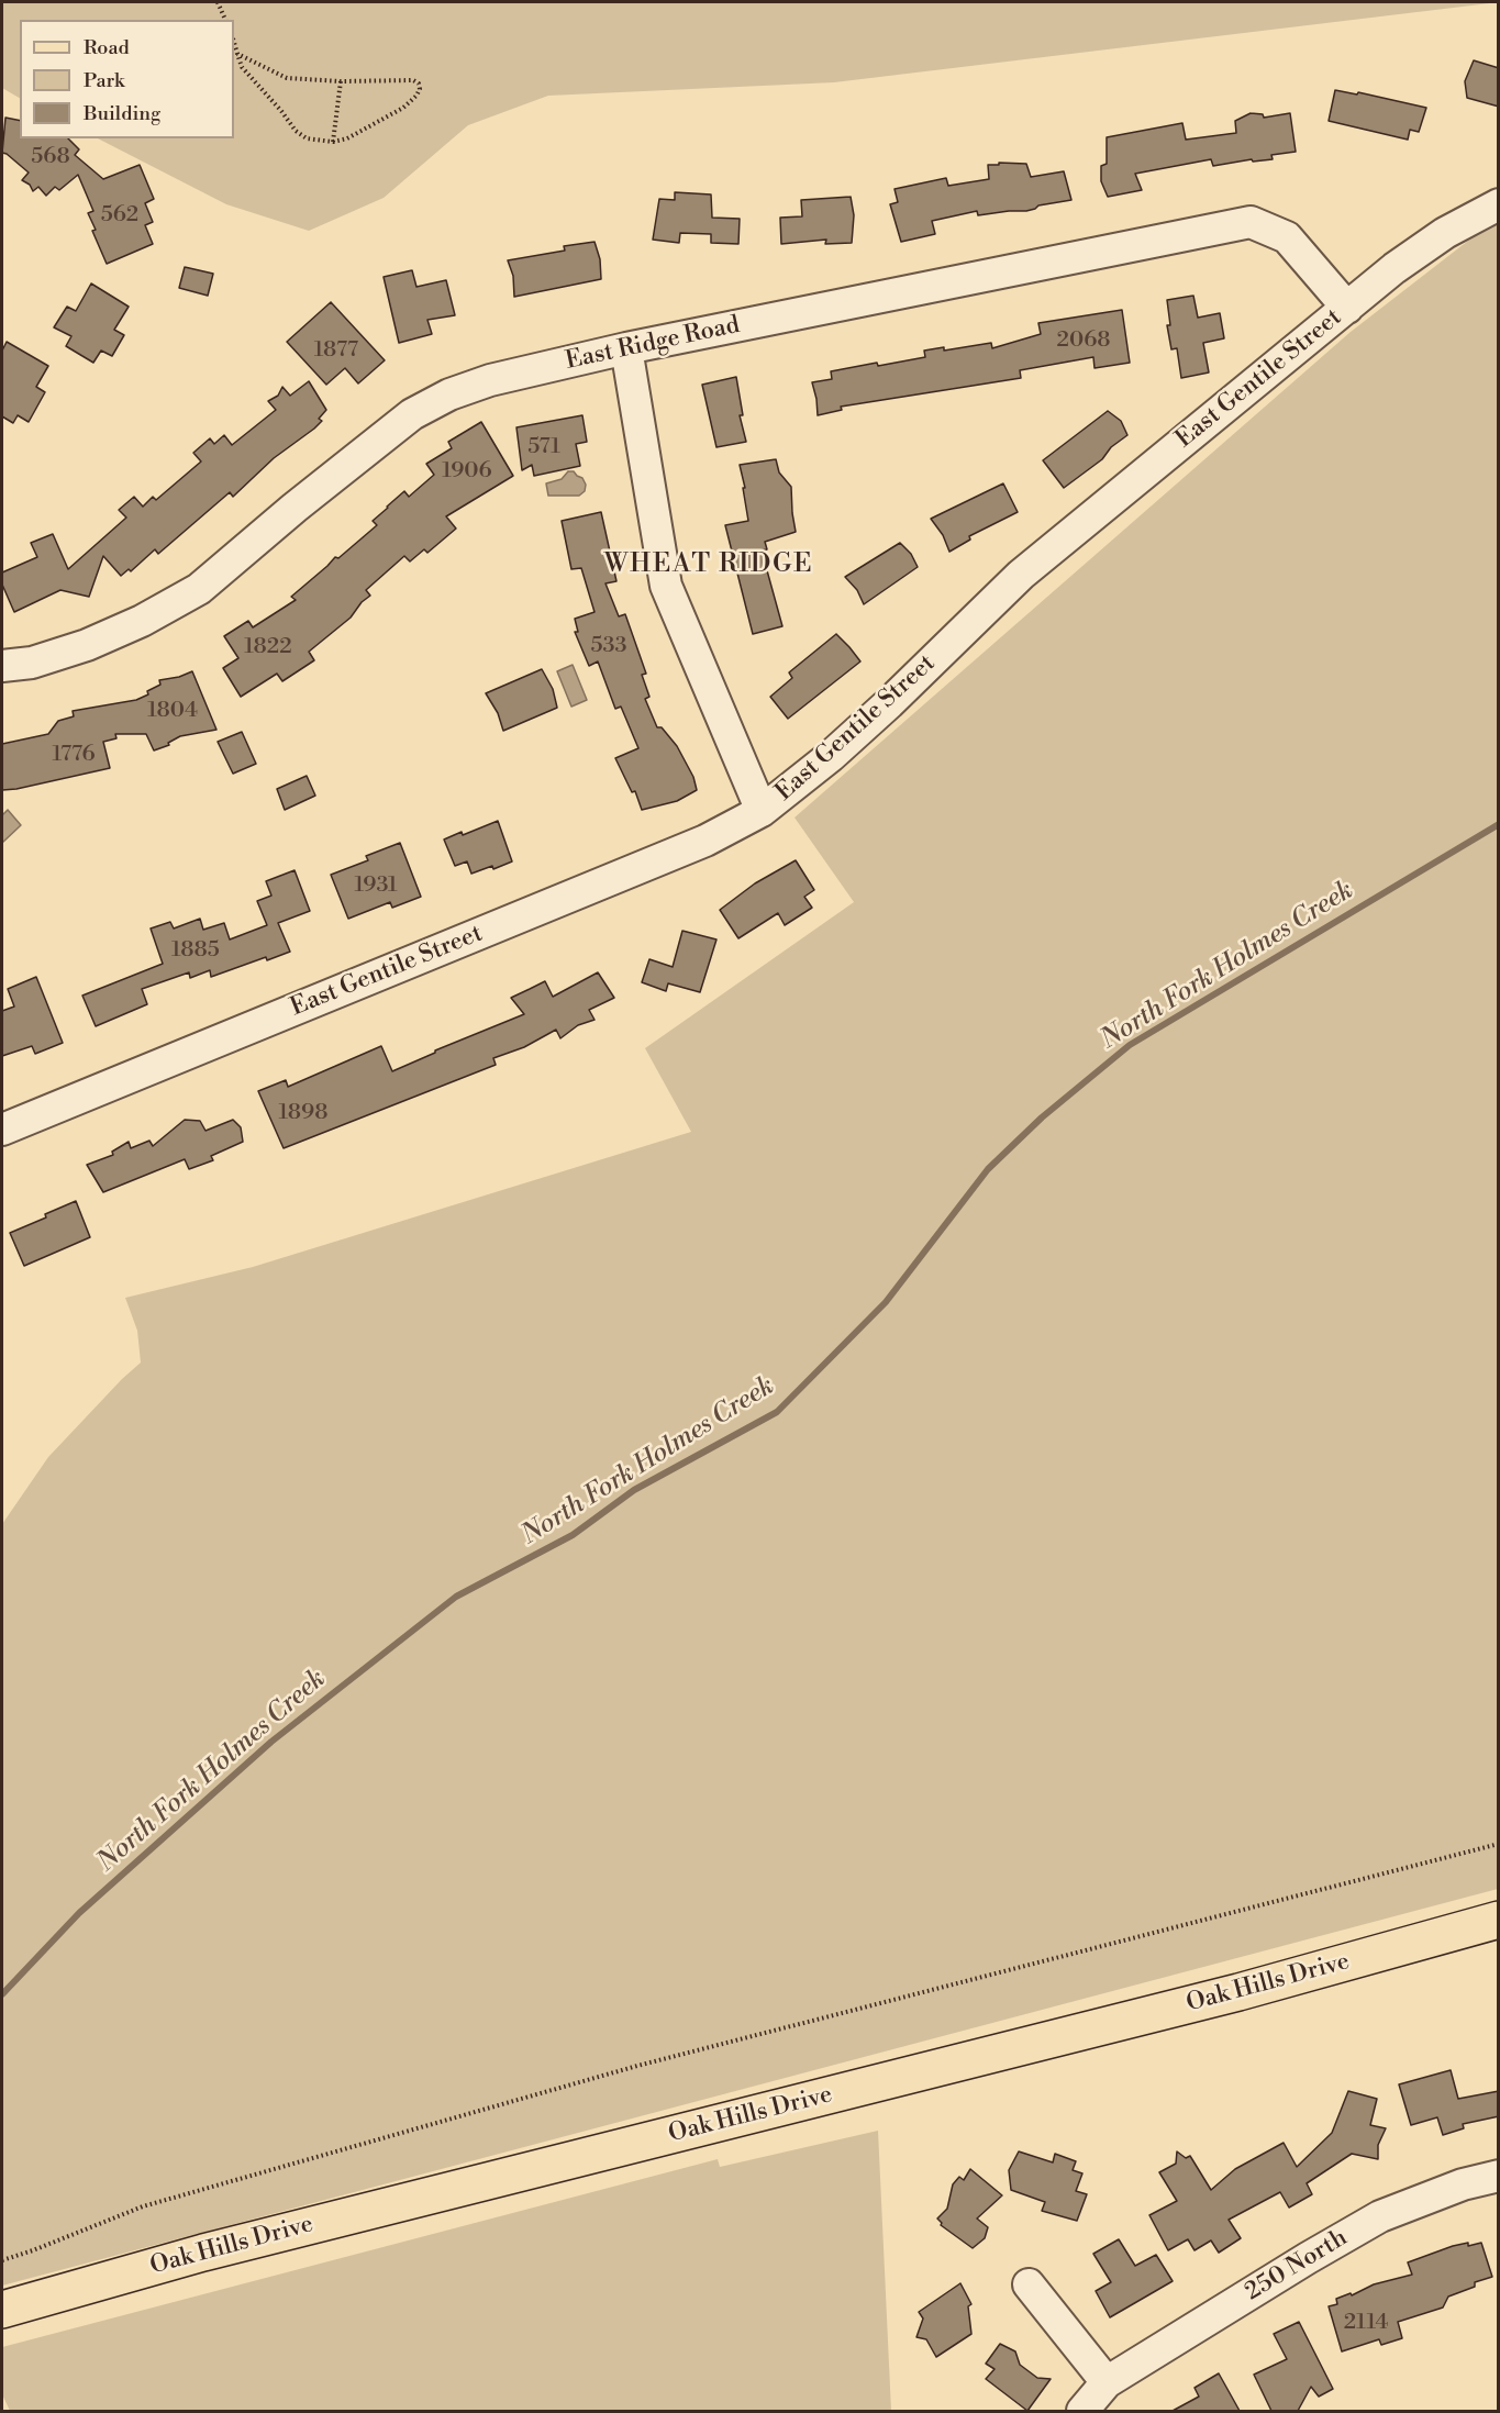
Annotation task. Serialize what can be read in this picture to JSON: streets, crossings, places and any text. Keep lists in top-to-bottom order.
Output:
{
  "streets": {
    "main road": ["Oak Hills Drive"],
    "street": ["East Ridge Road", "East Gentile Street", "250 North"]
  },
  "crossings": [
    ["East Ridge Road", "East Gentile Street"]
  ],
  "districts": ["WHEAT RIDGE"],
  "water": ["North Fork Holmes Creek"],
  "house_numbers": [
    "568",
    "562",
    "2068",
    "1877",
    "571",
    "1906",
    "533",
    "1822",
    "1804",
    "1776",
    "1931",
    "1885",
    "1898",
    "2114"
  ],
  "legend": ["Road", "Park", "Building"]
}
